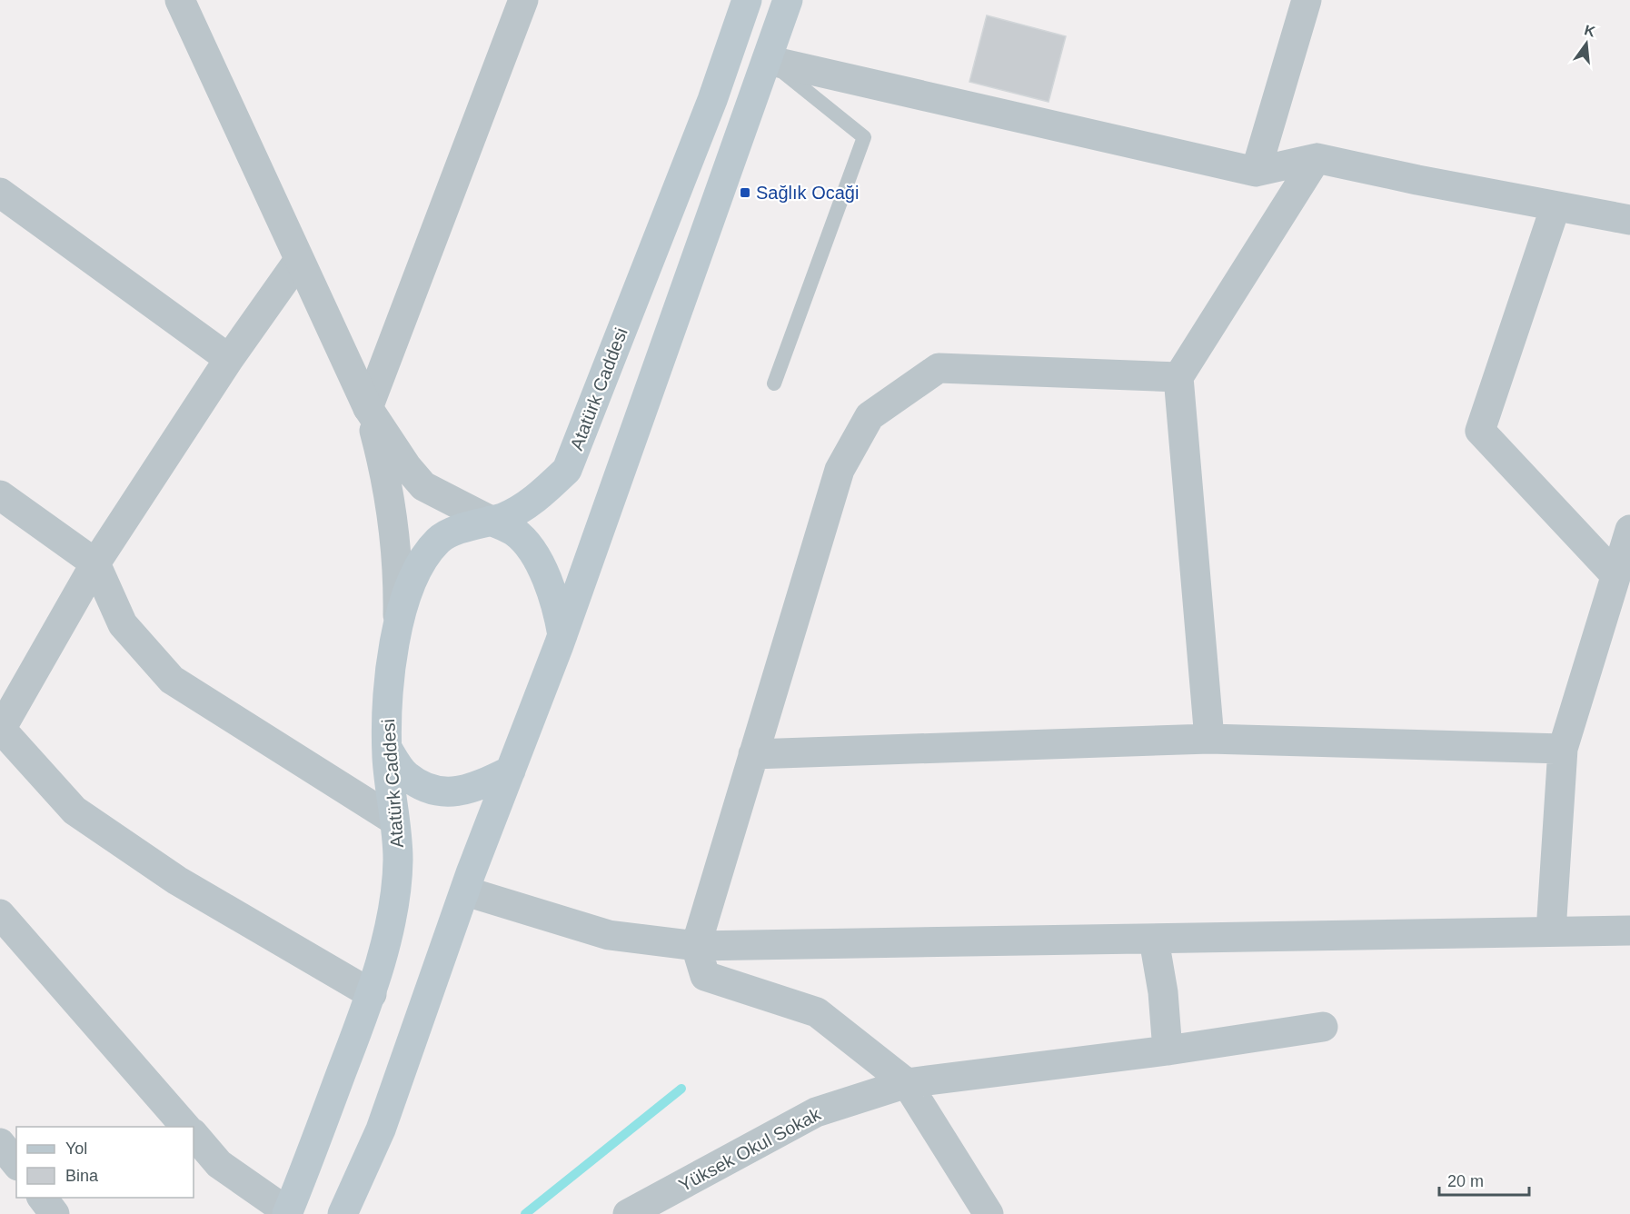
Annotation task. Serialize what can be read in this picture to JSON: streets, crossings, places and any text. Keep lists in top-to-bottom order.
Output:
{
  "streets": {
    "main road": ["Atatürk Caddesi"],
    "street": ["Yüksek Okul Sokak"]
  },
  "places": {
    "transit": ["Sağlık Ocaği"]
  },
  "legend": ["Yol", "Bina"],
  "scale_bar": "20 m",
  "north": "top"
}
